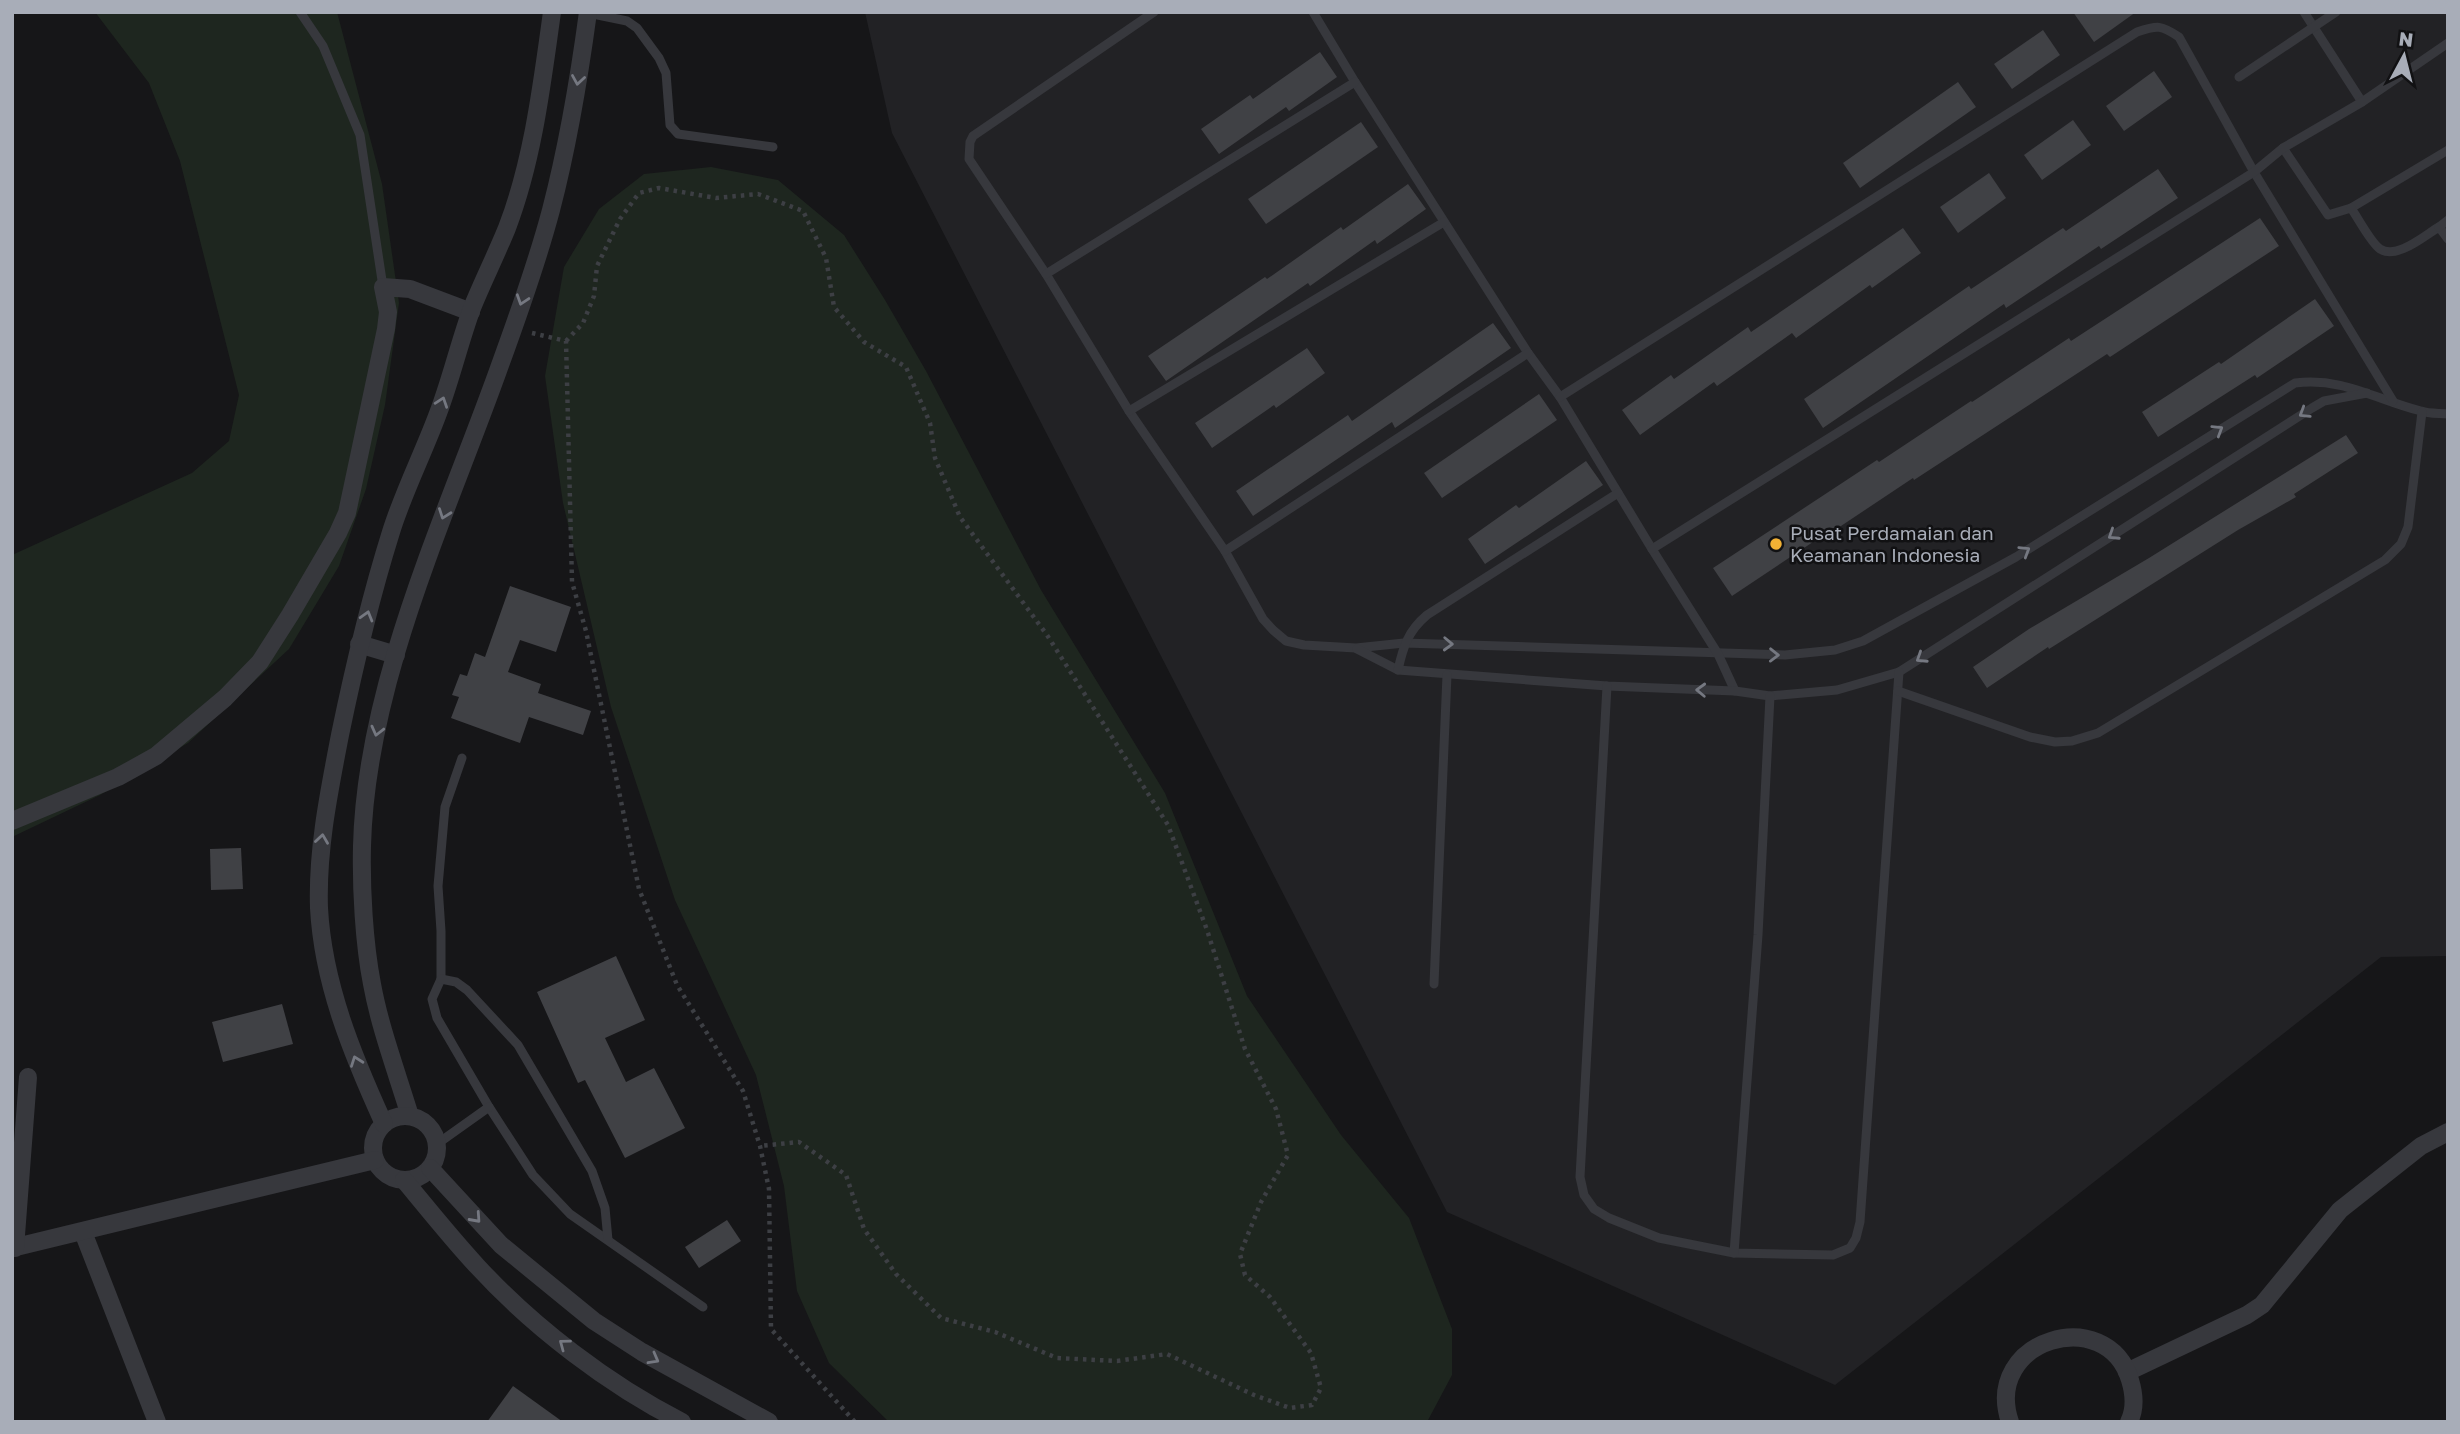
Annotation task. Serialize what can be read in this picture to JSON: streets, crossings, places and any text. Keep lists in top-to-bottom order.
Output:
{
  "places": ["Pusat Perdamaian dan Keamanan Indonesia"],
  "north": "top"
}
